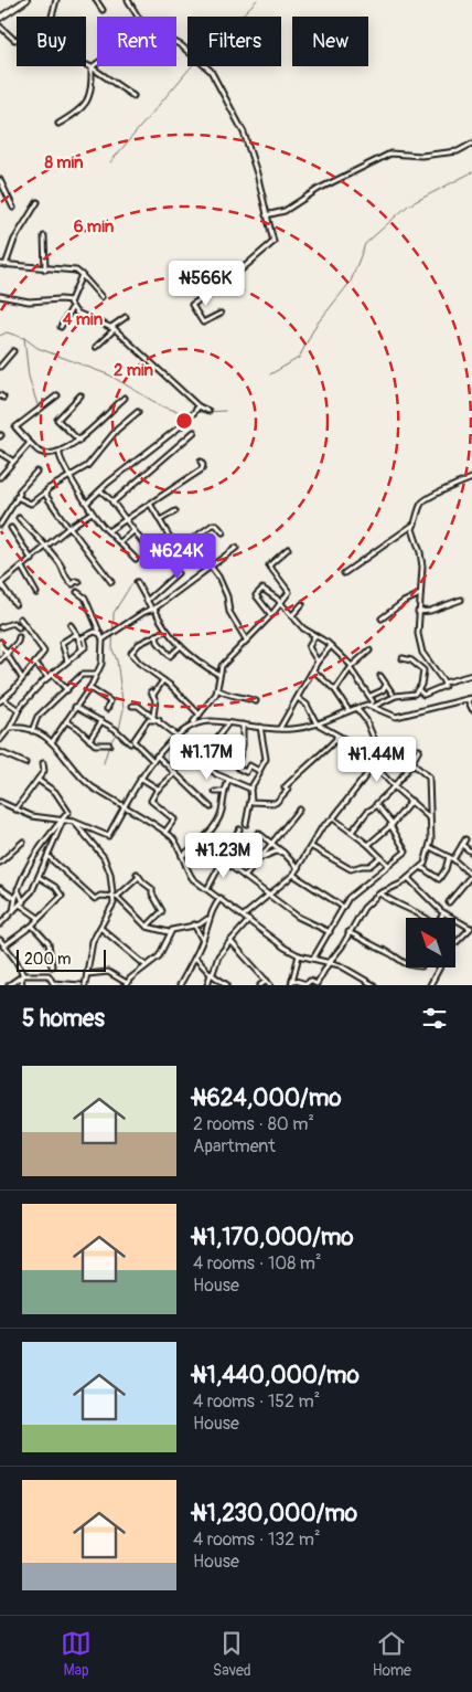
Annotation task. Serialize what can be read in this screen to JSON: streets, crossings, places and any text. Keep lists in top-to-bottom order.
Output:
{
  "scale_bar": "200 m",
  "north": "top left",
  "page": {
    "chip": [
      "Buy",
      "Rent",
      "Filters",
      "New"
    ],
    "price": [
      "₦566K",
      "₦624K",
      "₦1.17M",
      "₦1.44M",
      "₦1.23M"
    ],
    "scale": "200 m",
    "heading": "5 homes",
    "list": [
      {
        "name": "₦624,000/mo",
        "note": "2 rooms · 80 m² · Apartment"
      },
      {
        "name": "₦1,170,000/mo",
        "note": "4 rooms · 108 m² · House"
      },
      {
        "name": "₦1,440,000/mo",
        "note": "4 rooms · 152 m² · House"
      },
      {
        "name": "₦1,230,000/mo",
        "note": "4 rooms · 132 m² · House"
      }
    ],
    "tabs": ["Map", "Saved", "Home"]
  },
  "rings": [
    "8 min",
    "6 min",
    "4 min",
    "2 min"
  ]
}
